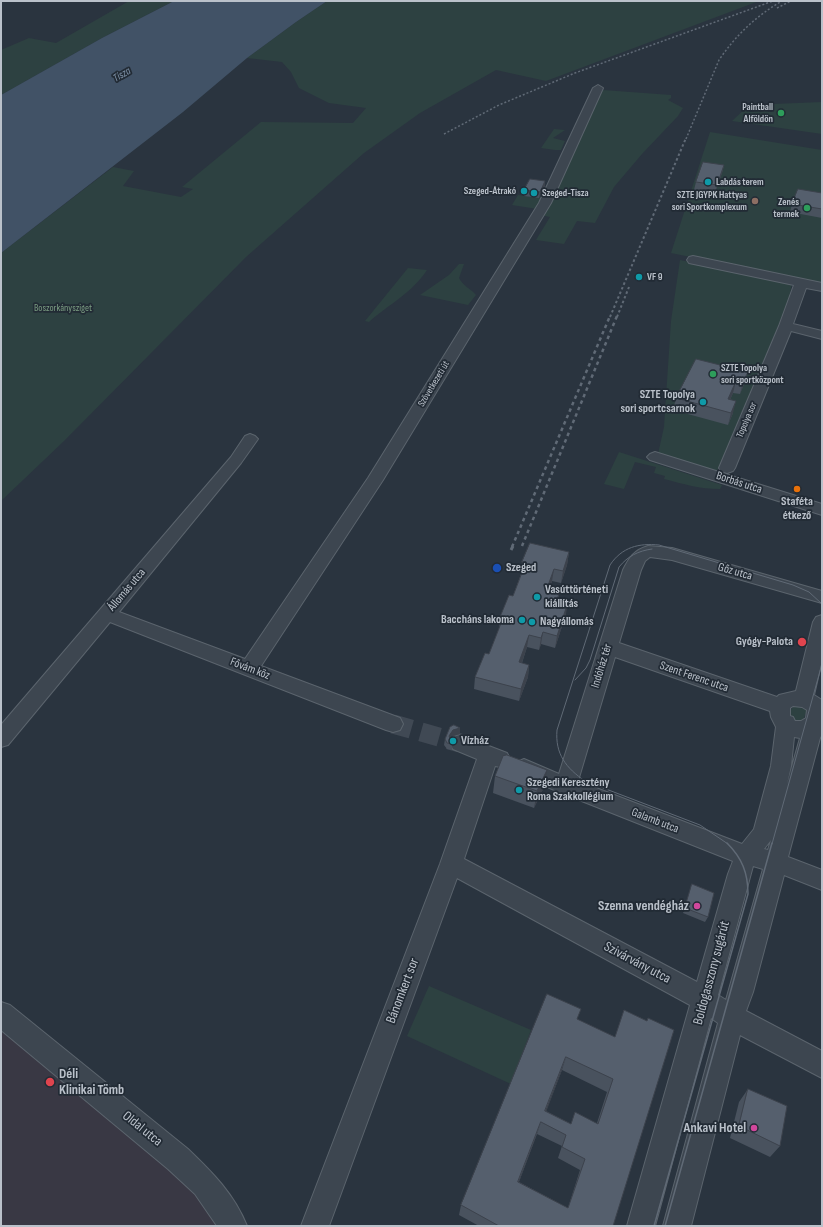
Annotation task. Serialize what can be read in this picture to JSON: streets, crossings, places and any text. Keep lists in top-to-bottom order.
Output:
{
  "streets": {
    "street": [
      "Szövetkezeti út",
      "Topolya sor",
      "Borbás utca",
      "Gőz utca",
      "Állomás utca",
      "Indóház tér",
      "Fővám köz",
      "Szent Ferenc utca",
      "Galamb utca",
      "Szivárvány utca",
      "Boldogasszony sugárút",
      "Bánomkert sor",
      "Oldal utca"
    ]
  },
  "crossings": [
    ["Szövetkezeti út", "Fővám köz"],
    ["Gőz utca", "Indóház tér"],
    ["Állomás utca", "Fővám köz"],
    ["Indóház tér", "Szent Ferenc utca"],
    ["Indóház tér", "Galamb utca"],
    ["Szent Ferenc utca", "Boldogasszony sugárút"],
    ["Galamb utca", "Boldogasszony sugárút"],
    ["Galamb utca", "Bánomkert sor"],
    ["Szivárvány utca", "Boldogasszony sugárút"],
    ["Szivárvány utca", "Bánomkert sor"]
  ],
  "water": ["Tisza"],
  "parks": ["Boszorkánysziget"],
  "places": [
    "Paintball Alföldön",
    "Labdás terem",
    "Szeged-Átrakó",
    "Szeged-Tisza",
    "SZTE JGYPK Hattyas sori Sportkomplexum",
    "Zenés termek",
    "VF 9",
    "SZTE Topolya sori sportközpont",
    "SZTE Topolya sori sportcsarnok",
    "Staféta étkező",
    "Szeged",
    "Vasúttörténeti kiállítás",
    "Baccháns lakoma",
    "Nagyállomás",
    "Gyógy-Palota",
    "Vízház",
    "Szegedi Keresztény Roma Szakkollégium",
    "Szenna vendégház",
    "Déli Klinikai Tömb",
    "Ankavi Hotel"
  ]
}
